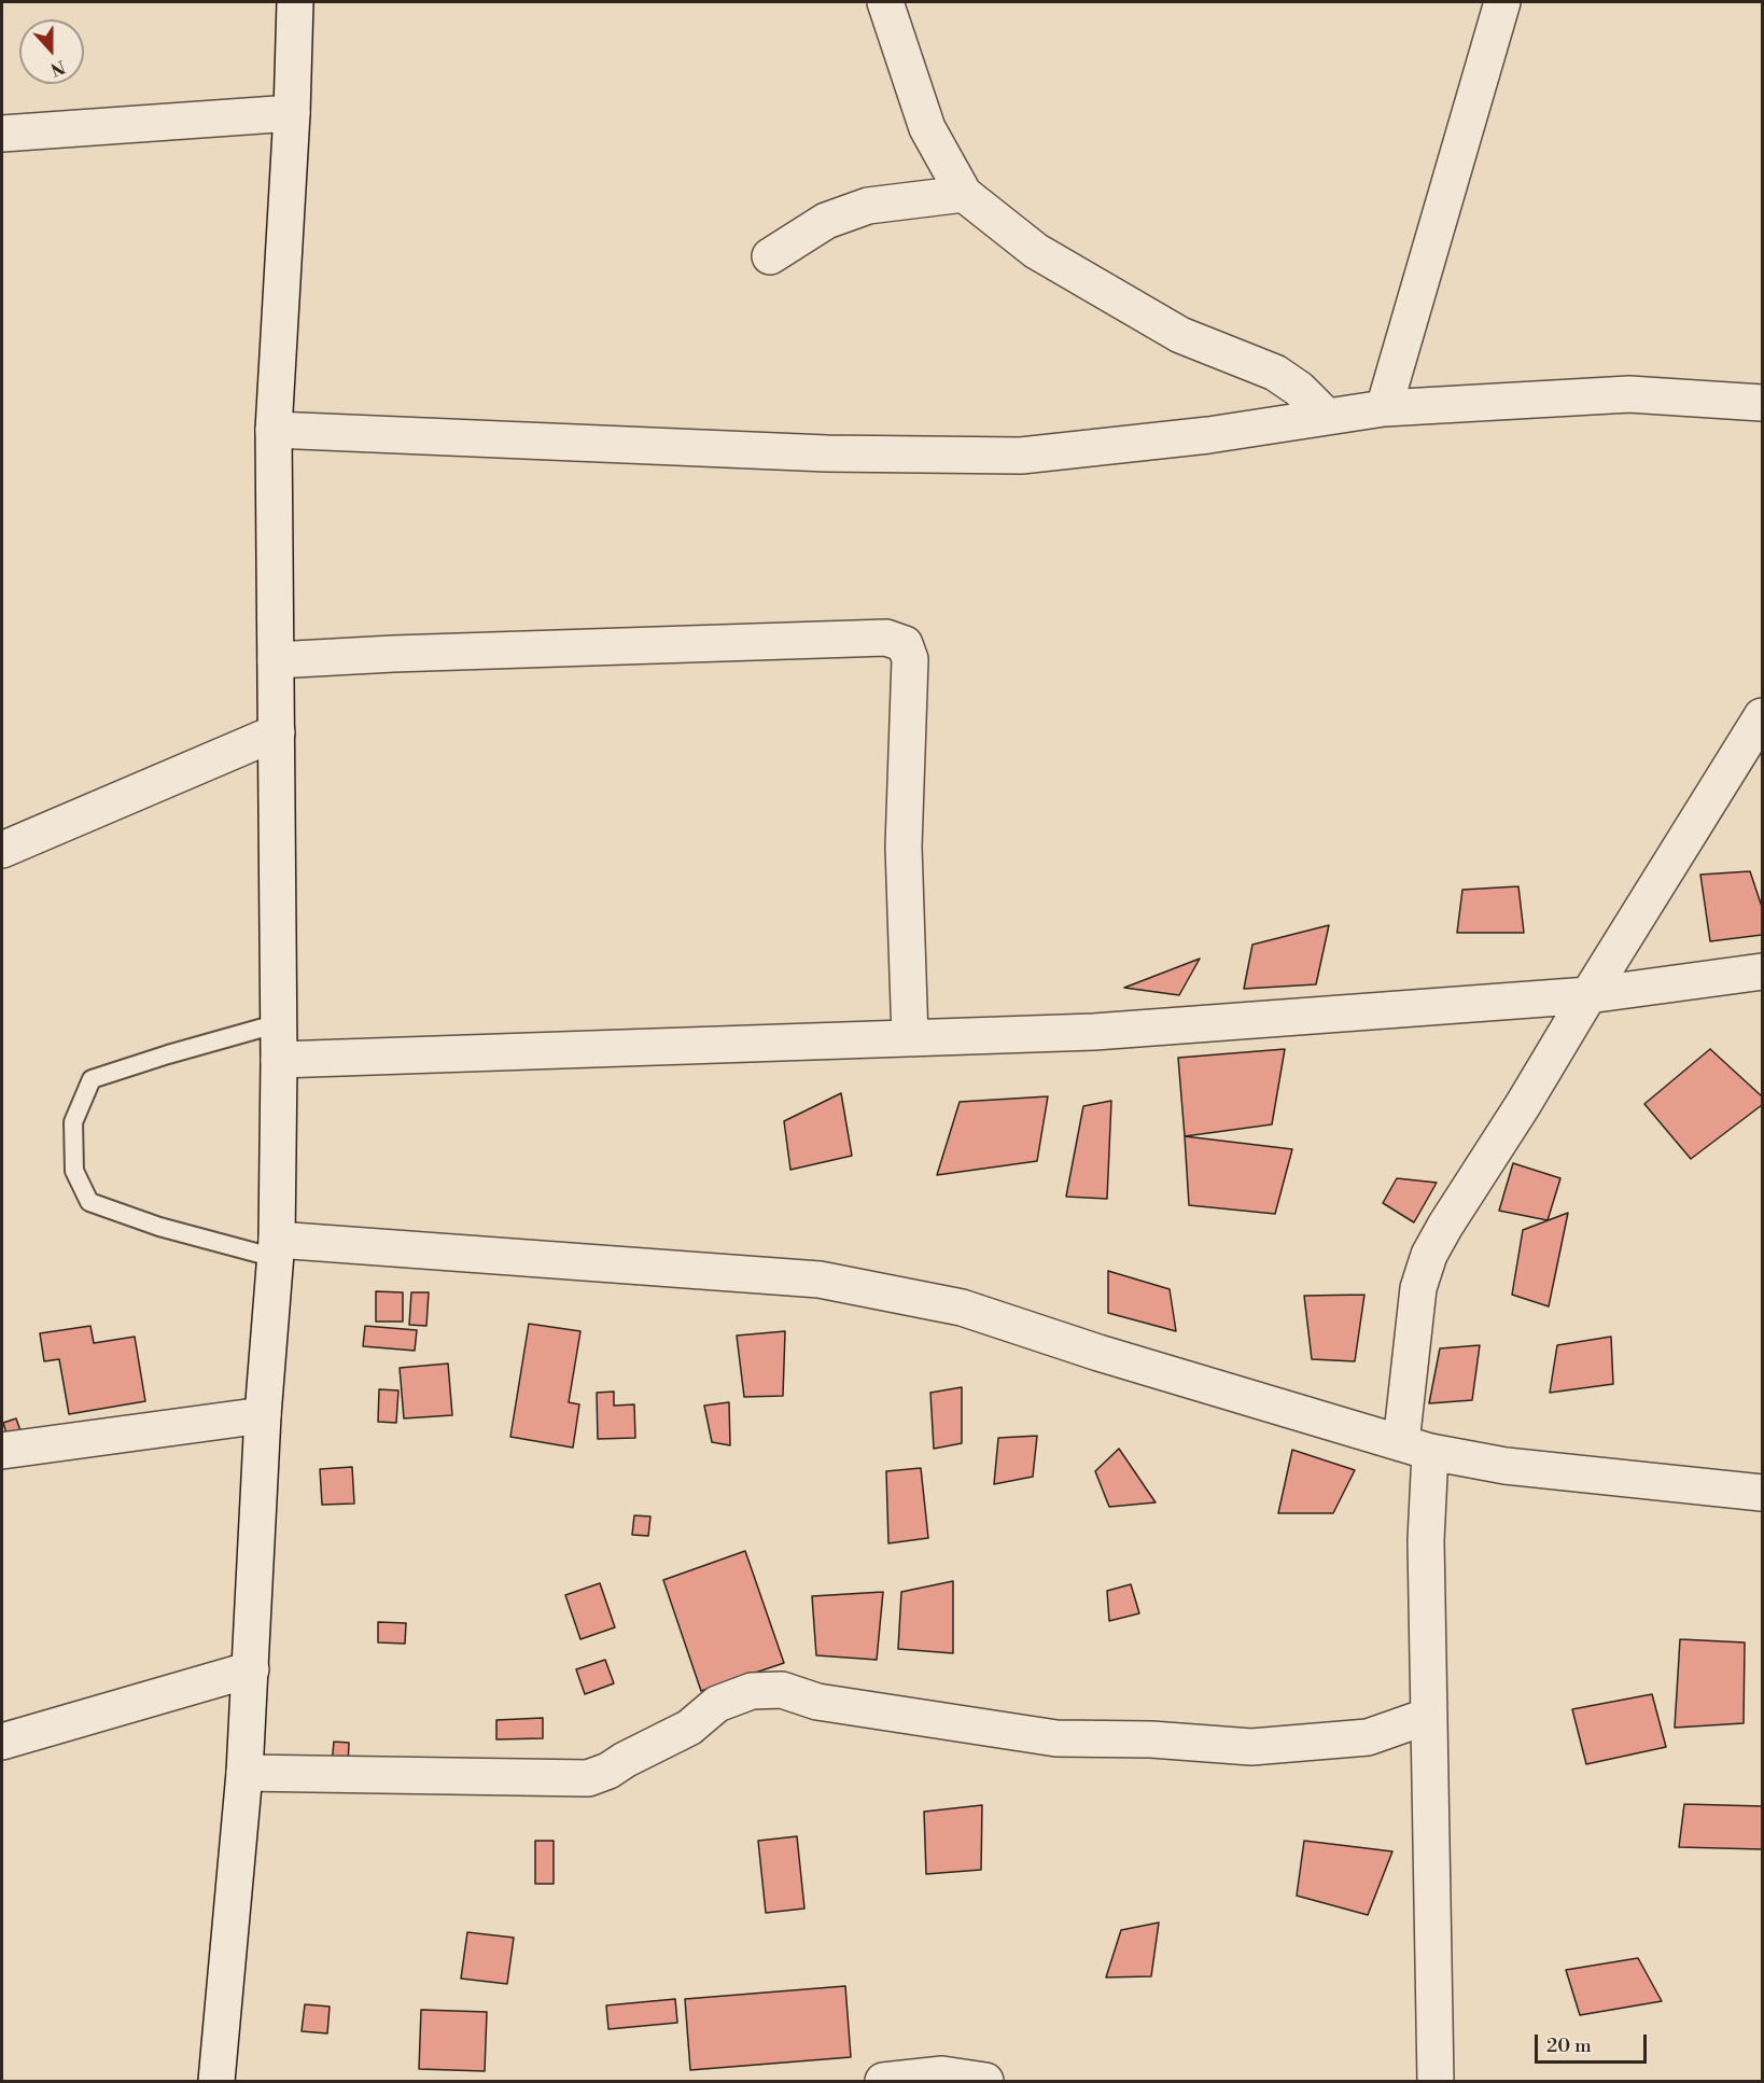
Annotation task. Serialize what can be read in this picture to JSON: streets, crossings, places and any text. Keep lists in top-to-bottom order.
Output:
{
  "scale_bar": "20 m",
  "north": "bottom"
}
